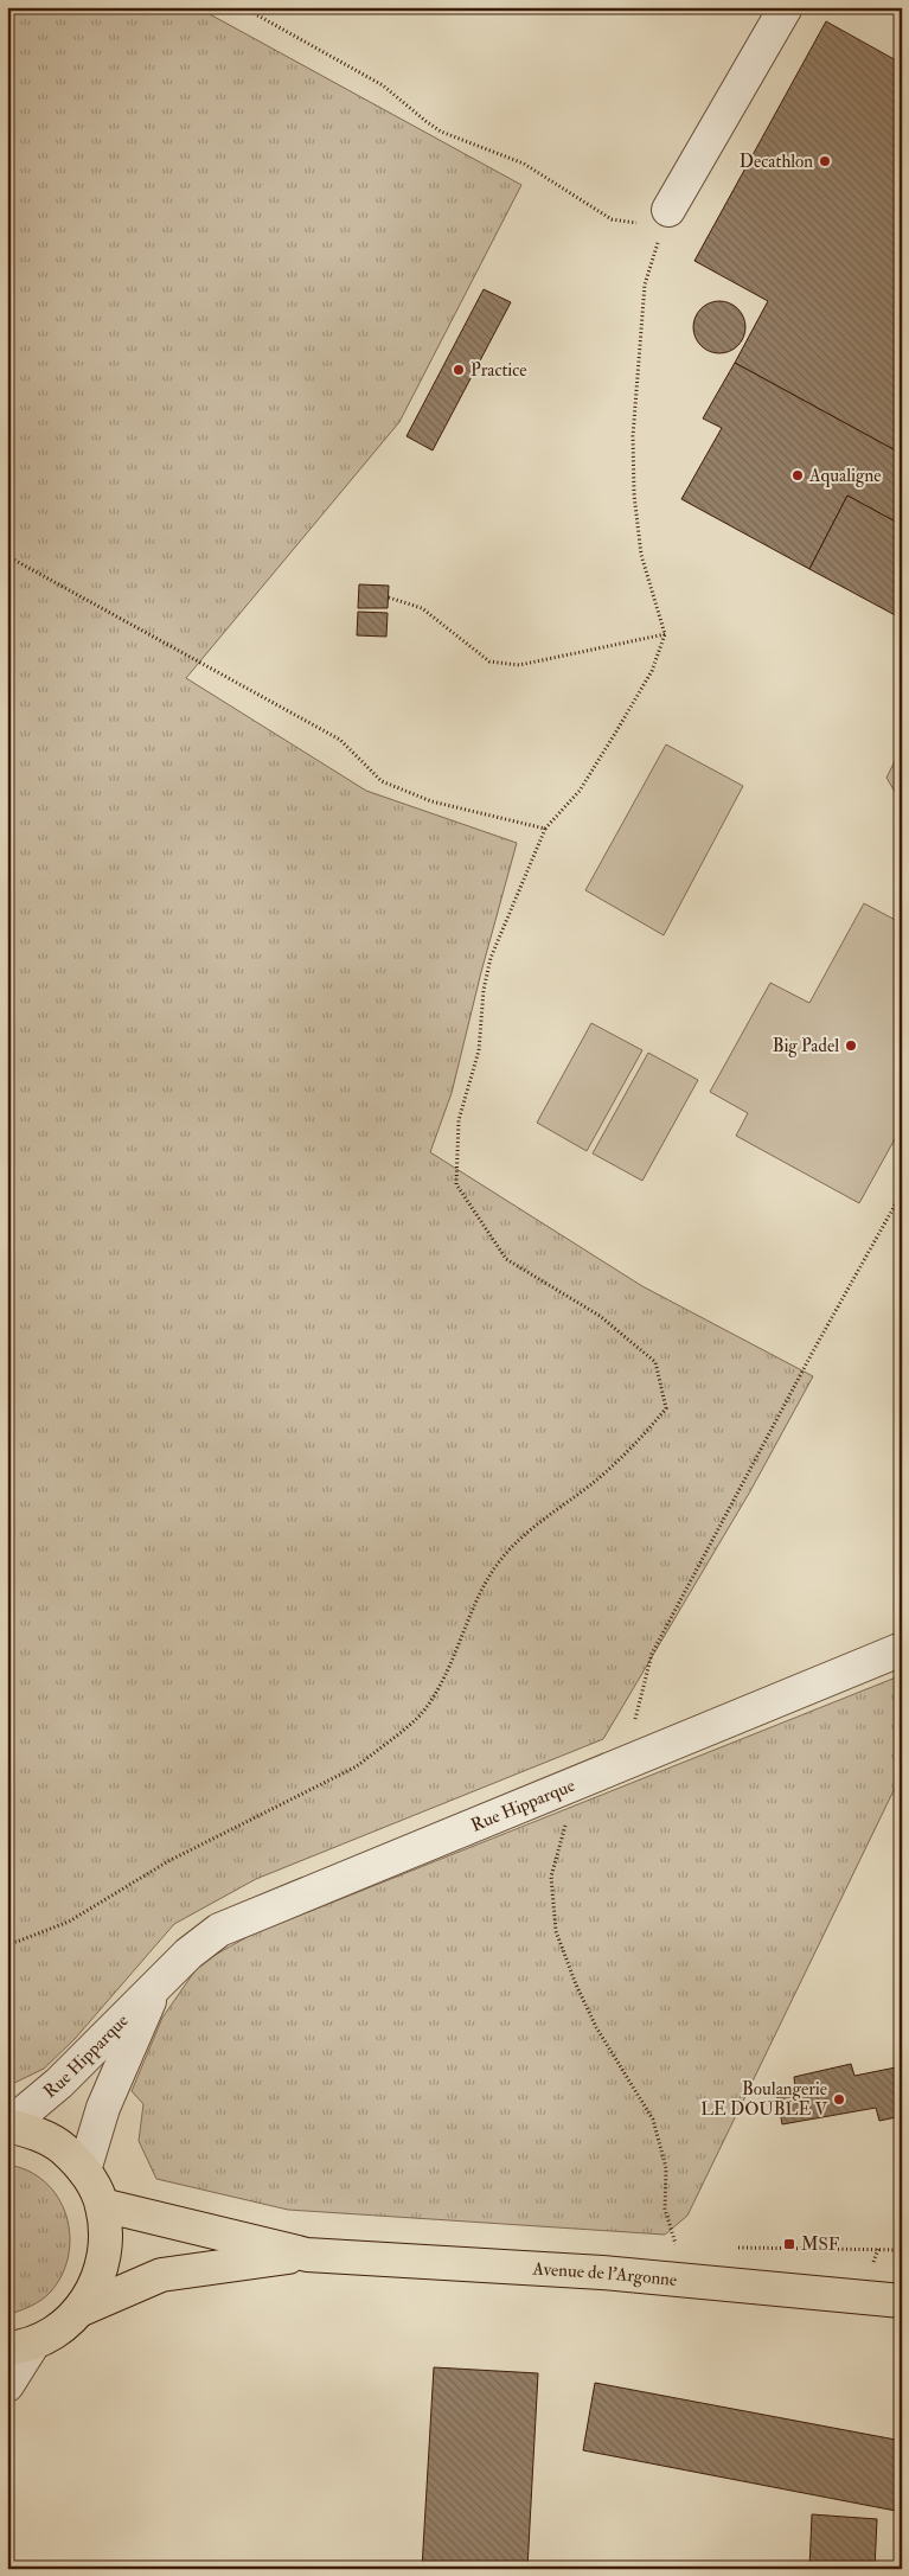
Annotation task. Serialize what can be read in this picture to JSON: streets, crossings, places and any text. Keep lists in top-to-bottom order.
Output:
{
  "streets": {
    "main road": ["Avenue de l'Argonne"],
    "street": ["Rue Hipparque"]
  },
  "places": {
    "other": [
      "Decathlon",
      "Practice",
      "Aqualigne",
      "Big Padel",
      "Boulangerie LE DOUBLE V"
    ],
    "transit": ["MSF"]
  }
}
